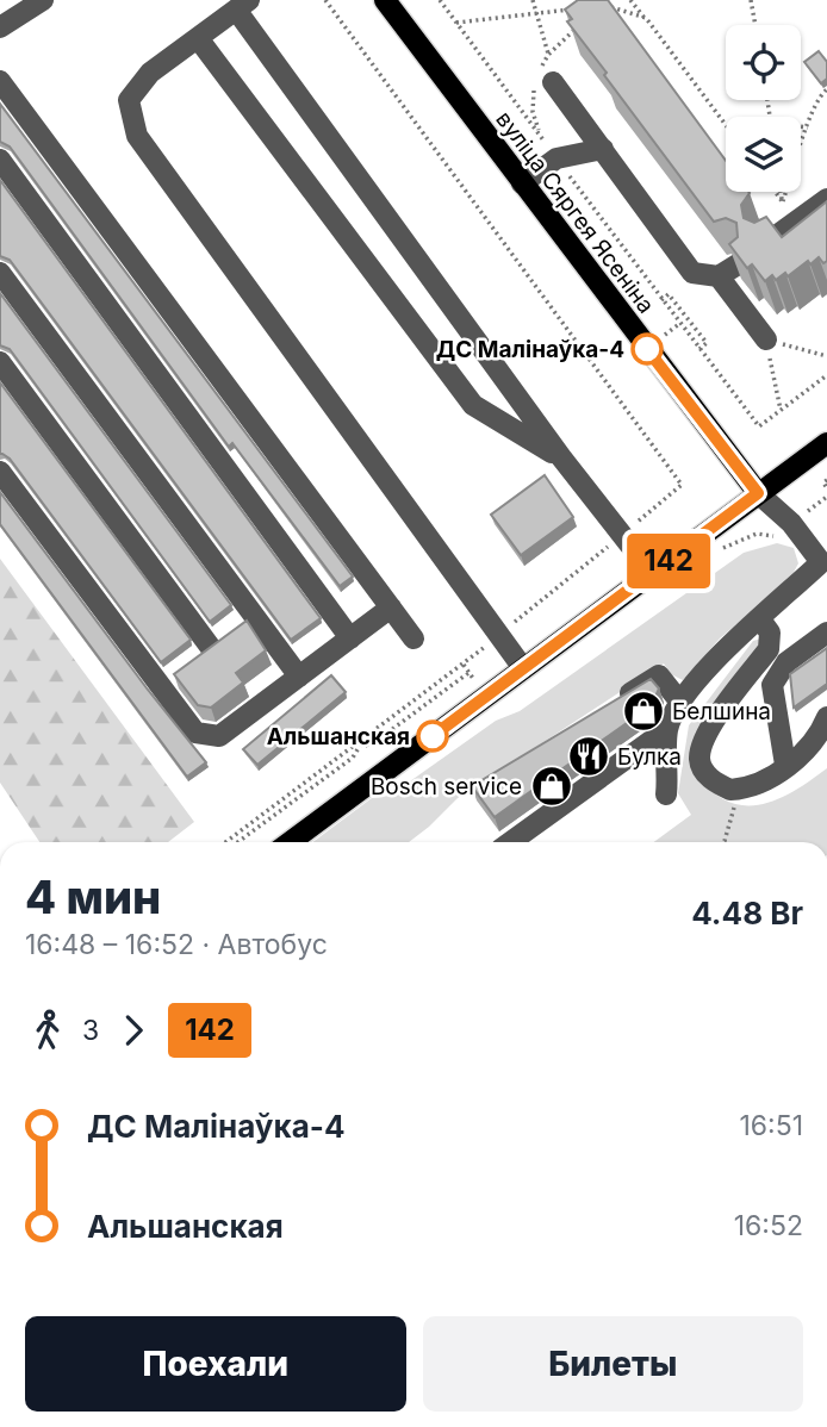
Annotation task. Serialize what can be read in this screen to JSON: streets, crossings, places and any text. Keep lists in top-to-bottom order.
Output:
{
  "streets": {
    "main road": ["вуліца Сяргея Ясеніна"]
  },
  "places": {
    "other": ["ДС Малінаўка-4", "Альшанская"],
    "shop": ["Белшина", "Bosch service"],
    "restaurant": ["Булка"]
  },
  "lines": ["bus line 142"],
  "page": {
    "on_map": "142",
    "heading": ["4 мин", "16:48 – 16:52 · Автобус", "4.48 Br"],
    "legs": ["3", "142"],
    "list": [
      {
        "name": "ДС Малінаўка-4",
        "value": "16:51"
      },
      {
        "name": "Альшанская",
        "value": "16:52"
      }
    ],
    "buttons": ["Поехали", "Билеты"]
  }
}
